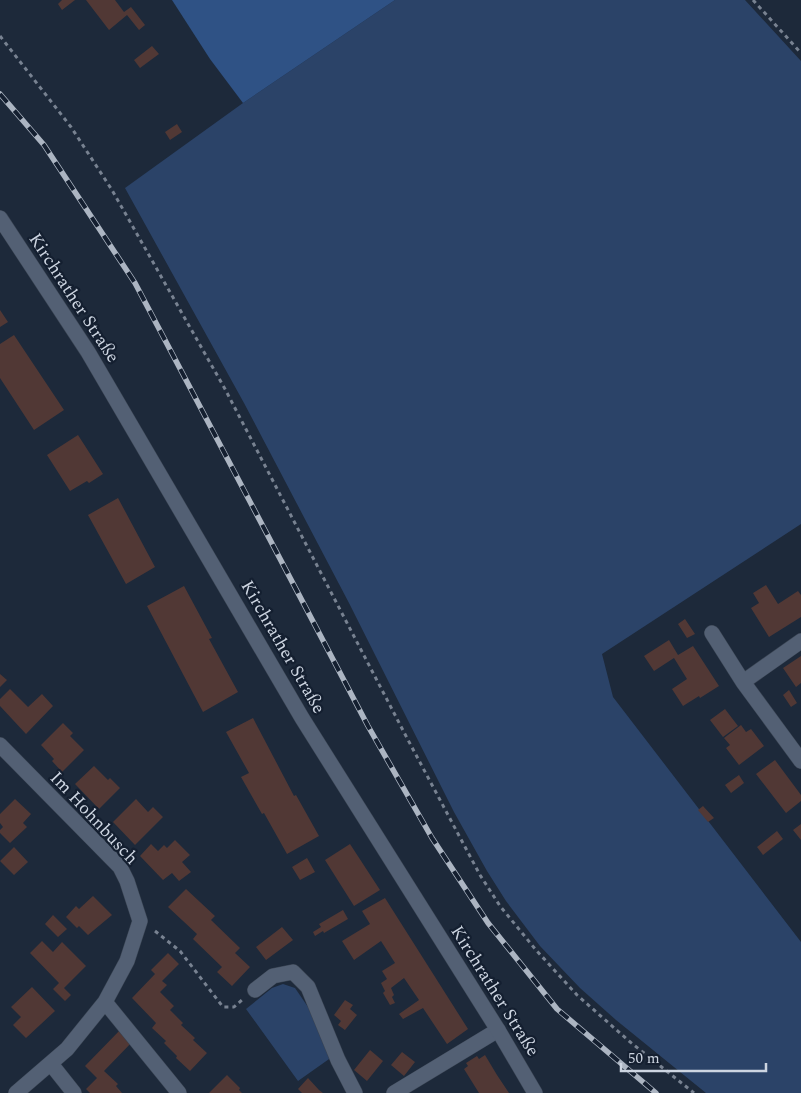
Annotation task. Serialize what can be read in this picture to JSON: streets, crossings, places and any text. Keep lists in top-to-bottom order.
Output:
{
  "streets": {
    "street": ["Kirchrather Straße", "Im Hohnbusch"]
  },
  "scale_bar": "50 m"
}
